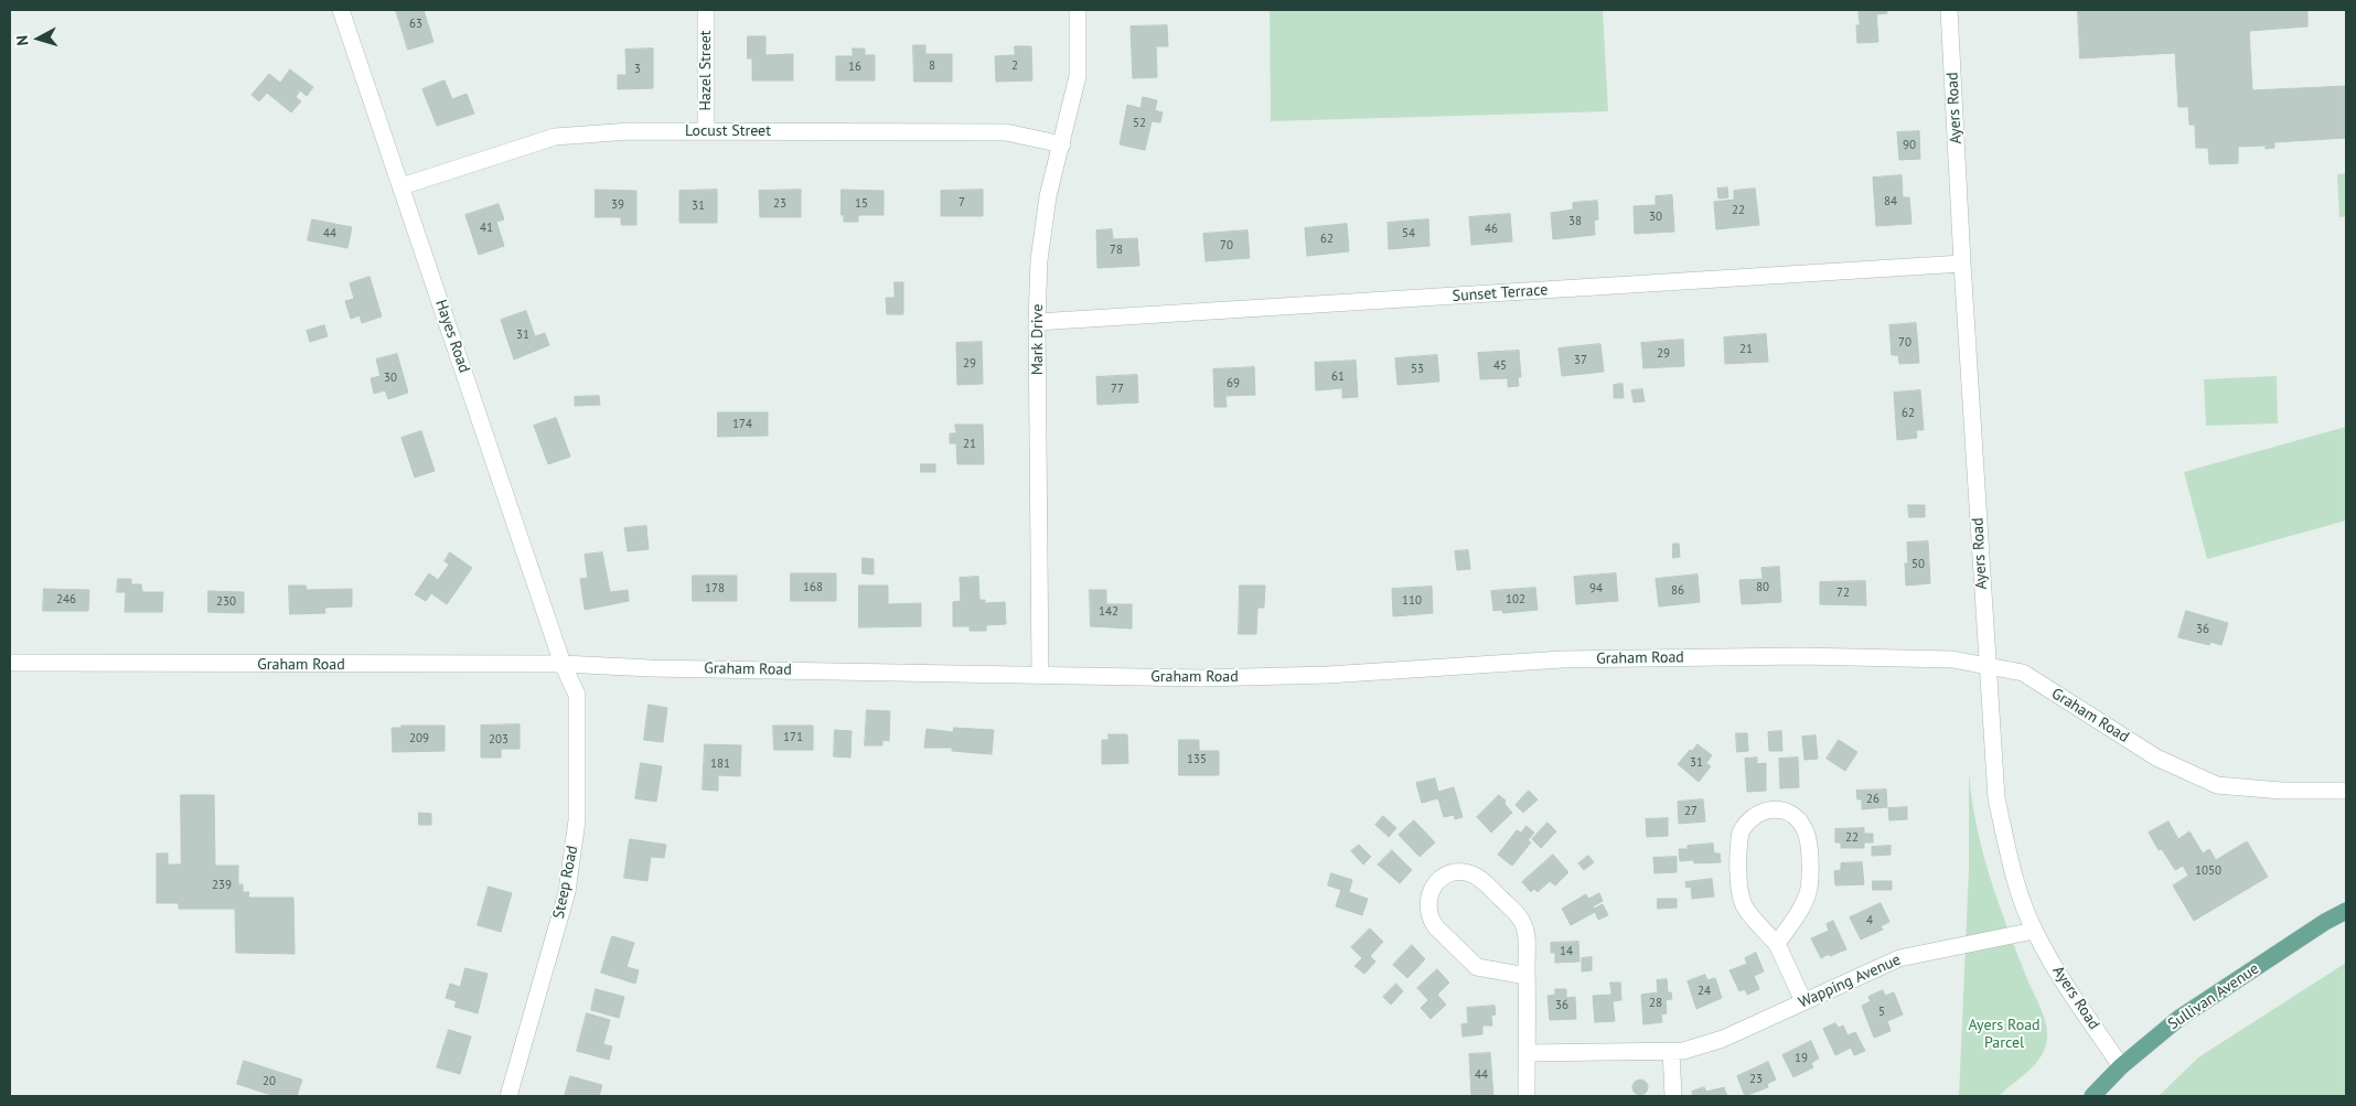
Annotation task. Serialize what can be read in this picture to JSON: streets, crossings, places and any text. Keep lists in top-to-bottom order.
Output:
{
  "streets": {
    "main road": ["Sullivan Avenue"],
    "street": [
      "Hazel Street",
      "Ayers Road",
      "Locust Street",
      "Sunset Terrace",
      "Hayes Road",
      "Mark Drive",
      "Graham Road",
      "Steep Road",
      "Wapping Avenue"
    ]
  },
  "crossings": [
    ["Hazel Street", "Locust Street"],
    ["Ayers Road", "Sunset Terrace"],
    ["Ayers Road", "Graham Road"],
    ["Ayers Road", "Wapping Avenue"],
    ["Ayers Road", "Sullivan Avenue"],
    ["Locust Street", "Hayes Road"],
    ["Locust Street", "Mark Drive"],
    ["Sunset Terrace", "Mark Drive"],
    ["Hayes Road", "Graham Road"],
    ["Hayes Road", "Steep Road"],
    ["Mark Drive", "Graham Road"],
    ["Graham Road", "Steep Road"]
  ],
  "parks": ["Ayers Road Parcel"],
  "house_numbers": [
    "63",
    "8",
    "2",
    "16",
    "3",
    "52",
    "90",
    "84",
    "7",
    "23",
    "15",
    "39",
    "31",
    "22",
    "30",
    "38",
    "41",
    "46",
    "44",
    "54",
    "62",
    "70",
    "78",
    "31",
    "70",
    "21",
    "29",
    "37",
    "29",
    "45",
    "53",
    "61",
    "30",
    "69",
    "77",
    "62",
    "174",
    "21",
    "50",
    "168",
    "80",
    "178",
    "94",
    "86",
    "72",
    "246",
    "102",
    "110",
    "230",
    "142",
    "36",
    "171",
    "209",
    "203",
    "135",
    "31",
    "181",
    "26",
    "27",
    "22",
    "1050",
    "239",
    "4",
    "14",
    "24",
    "28",
    "36",
    "5",
    "19",
    "44",
    "23",
    "20"
  ],
  "north": "left"
}
